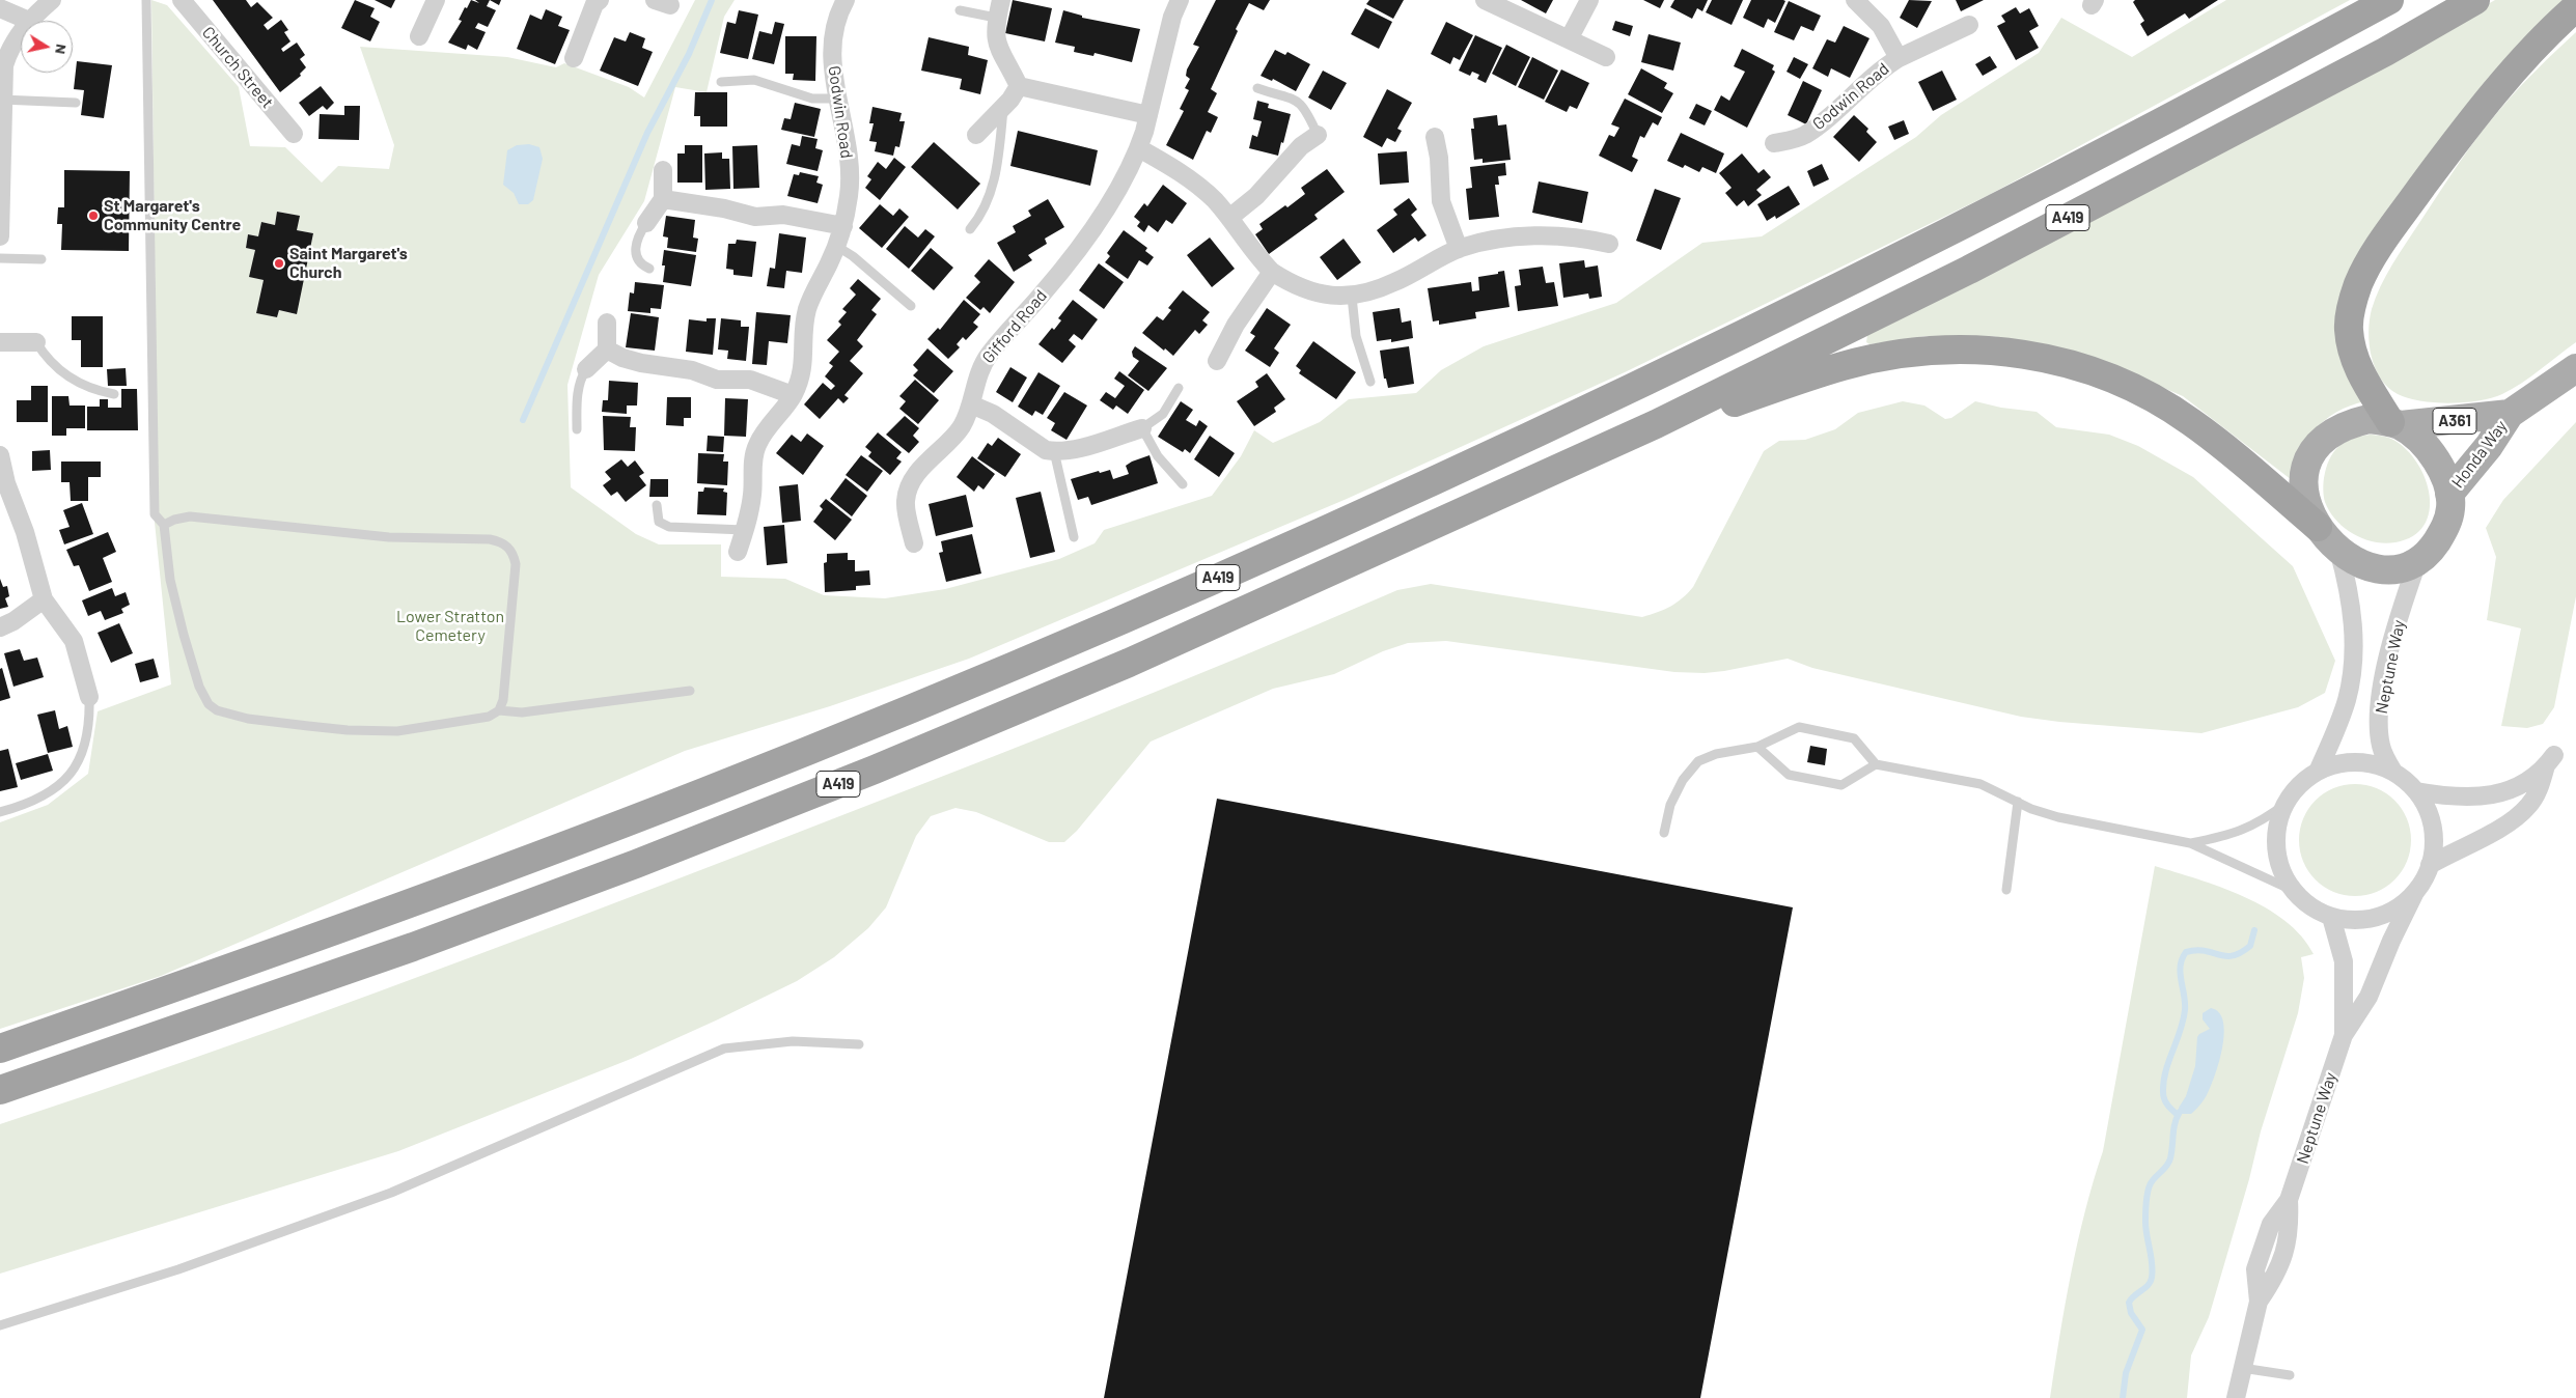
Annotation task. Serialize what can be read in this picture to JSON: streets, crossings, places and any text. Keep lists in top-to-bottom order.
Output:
{
  "streets": {
    "highway": ["A419"],
    "main road": ["A361", "Honda Way"],
    "street": [
      "Church Street",
      "Godwin Road",
      "Gifford Road",
      "Neptune Way"
    ]
  },
  "crossings": [
    ["A419", "Honda Way"],
    ["A419", "Neptune Way"],
    ["Honda Way", "Neptune Way"]
  ],
  "parks": ["Lower Stratton Cemetery"],
  "places": ["St Margaret's Community Centre", "Saint Margaret's Church"],
  "north": "right"
}
